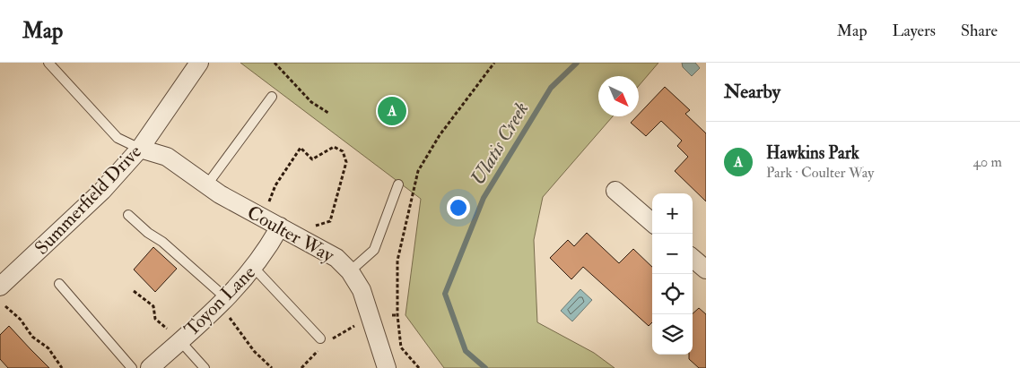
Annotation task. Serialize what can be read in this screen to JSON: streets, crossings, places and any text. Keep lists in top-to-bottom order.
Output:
{
  "streets": {
    "street": ["Summerfield Drive", "Coulter Way", "Toyon Lane"]
  },
  "crossings": [
    ["Summerfield Drive", "Coulter Way"],
    ["Coulter Way", "Toyon Lane"]
  ],
  "water": ["Ulatis Creek"],
  "north": "bottom right",
  "page": {
    "header": "Map",
    "nav": ["Map", "Layers", "Share"],
    "heading": "Nearby",
    "pins": "A",
    "list": [
      {
        "mark": "A",
        "name": "Hawkins Park",
        "note": "Park · Coulter Way",
        "value": "40 m"
      }
    ],
    "map_buttons": ["+", "−"]
  }
}
